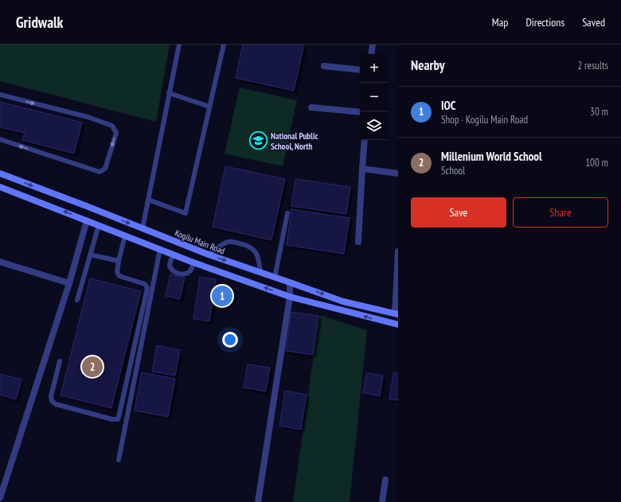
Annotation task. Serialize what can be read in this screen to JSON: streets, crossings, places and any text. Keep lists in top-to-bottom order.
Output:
{
  "streets": {
    "main road": ["Kogilu Main Road"]
  },
  "places": {
    "school or university": ["National Public School, North"]
  },
  "page": {
    "header": "Gridwalk",
    "nav": ["Map", "Directions", "Saved"],
    "heading": ["Nearby", "2 results"],
    "map_buttons": ["+", "−"],
    "list": [
      {
        "mark": "1",
        "name": "IOC",
        "note": "Shop · Kogilu Main Road",
        "value": "30 m"
      },
      {
        "mark": "2",
        "name": "Millenium World School",
        "note": "School",
        "value": "100 m"
      }
    ],
    "buttons": ["Save", "Share"],
    "pins": ["1", "2"]
  }
}
